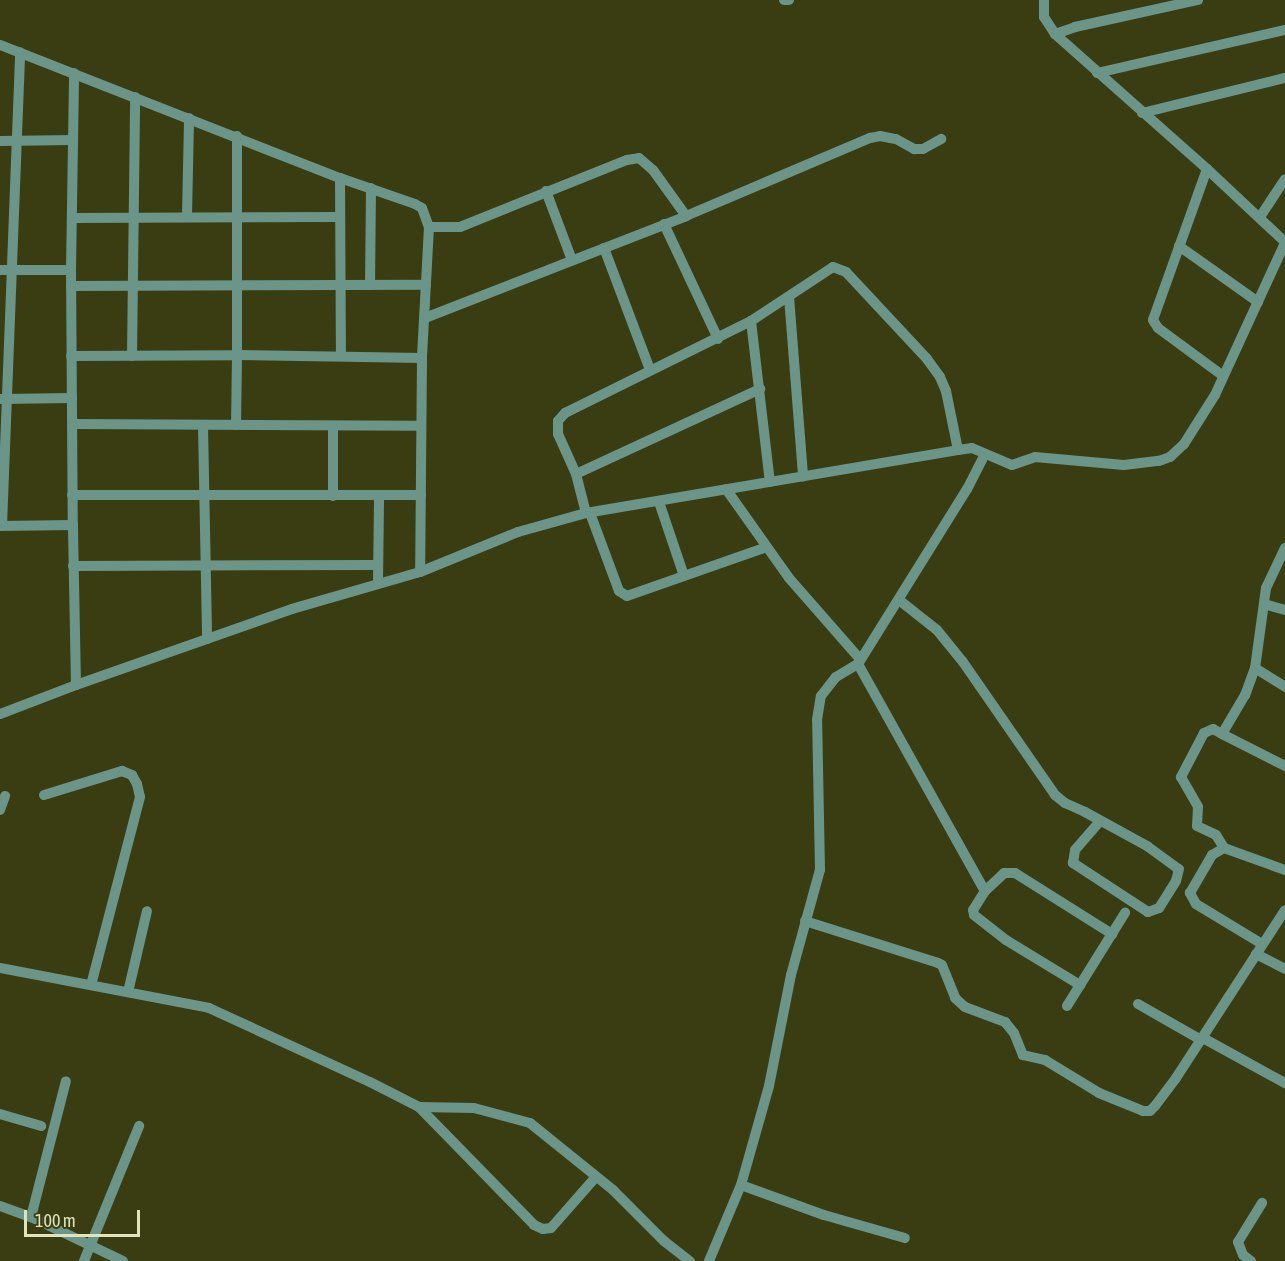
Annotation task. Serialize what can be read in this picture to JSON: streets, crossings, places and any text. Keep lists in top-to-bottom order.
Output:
{
  "scale_bar": "100 m"
}
